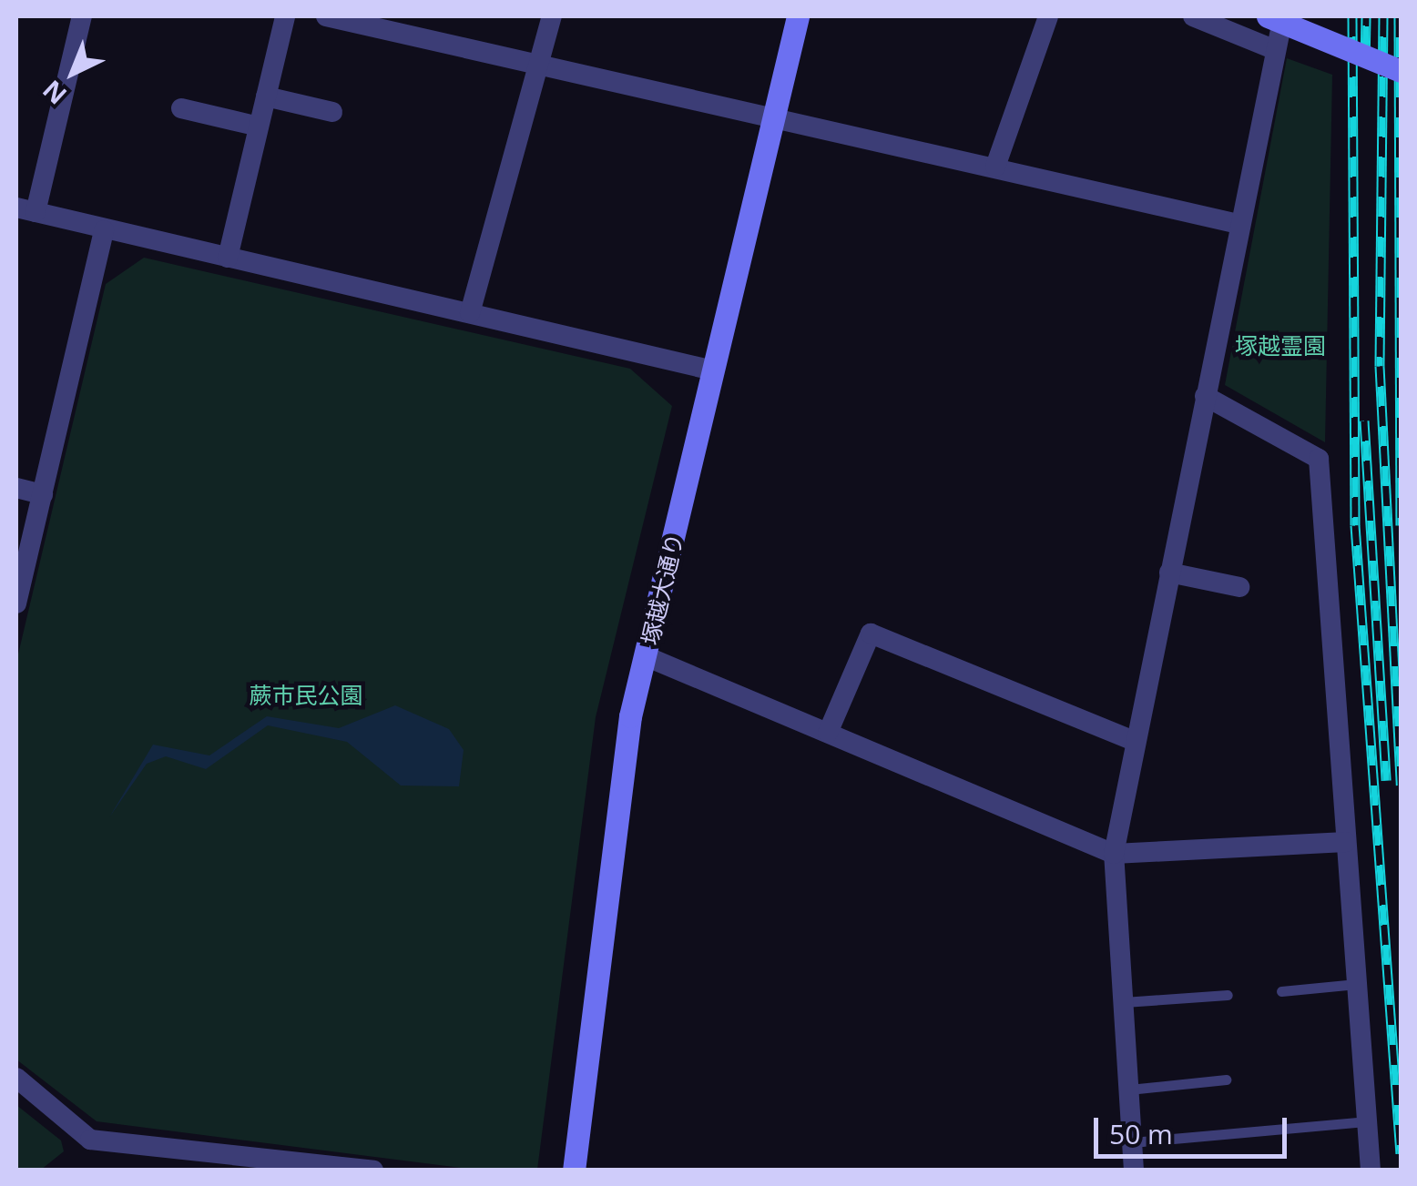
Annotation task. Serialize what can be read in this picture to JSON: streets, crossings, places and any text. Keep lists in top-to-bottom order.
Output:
{
  "streets": {
    "street": ["塚越大通り"]
  },
  "parks": ["塚越霊園", "蕨市民公園"],
  "scale_bar": "50 m",
  "north": "bottom left"
}
